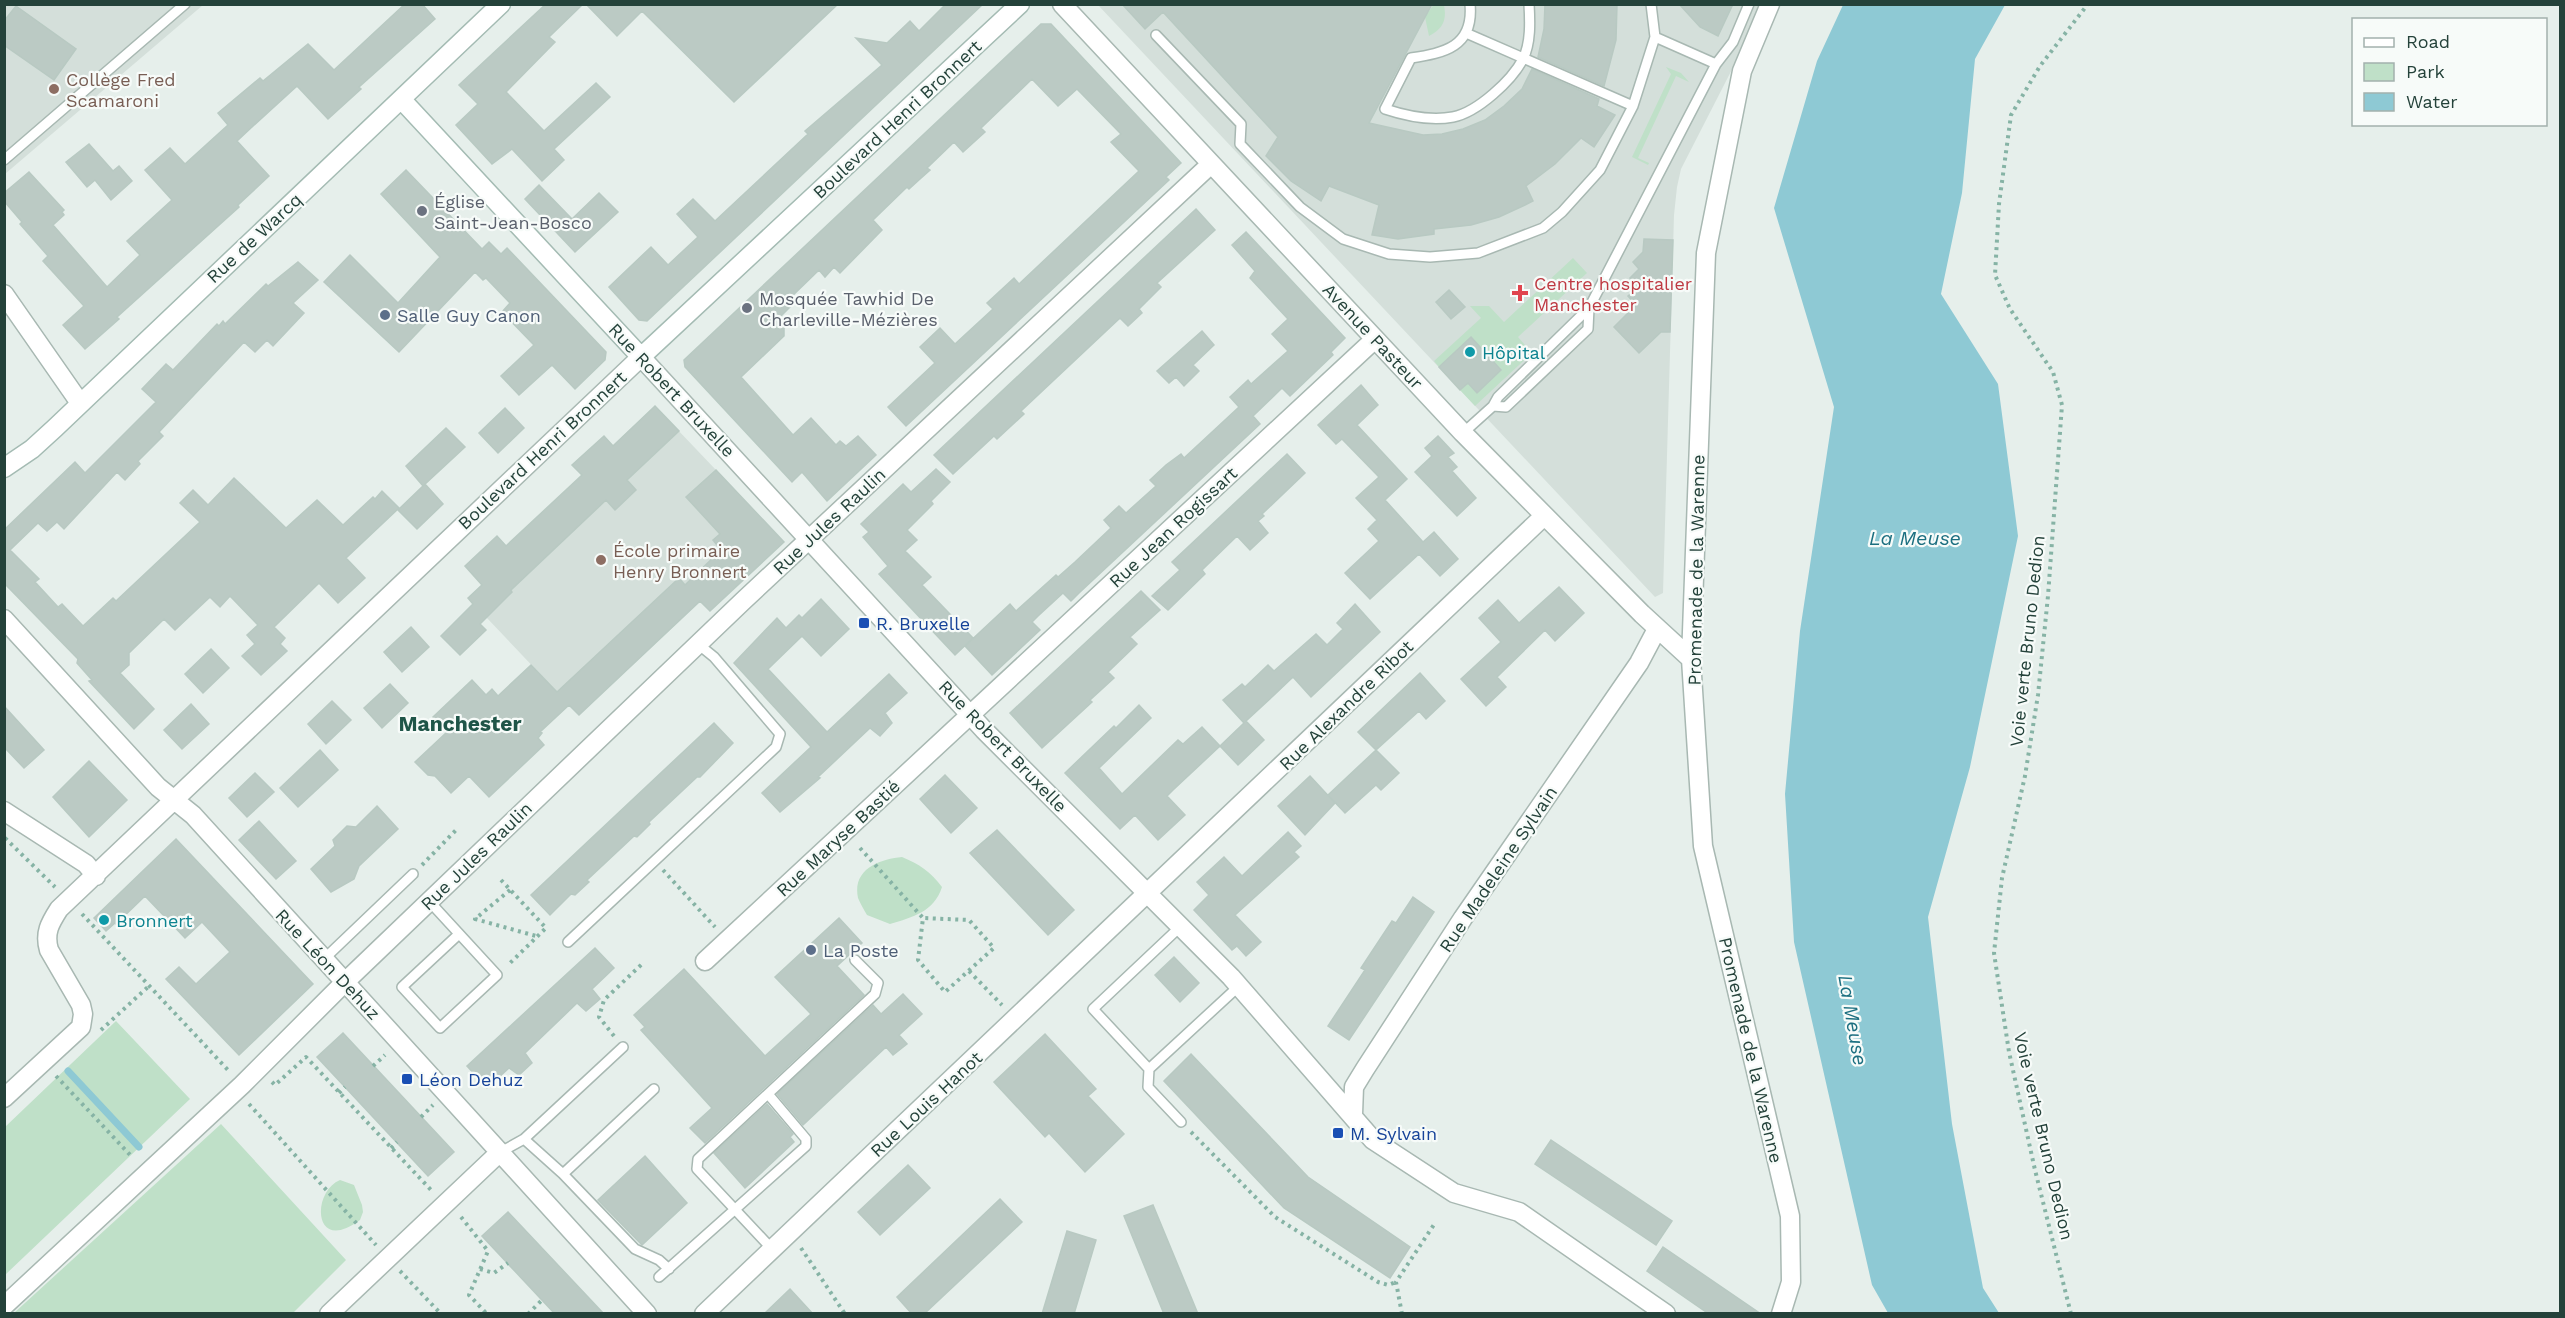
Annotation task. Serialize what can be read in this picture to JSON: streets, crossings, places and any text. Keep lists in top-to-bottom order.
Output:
{
  "streets": {
    "street": [
      "Boulevard Henri Bronnert",
      "Rue de Warcq",
      "Avenue Pasteur",
      "Rue Robert Bruxelle",
      "Rue Jules Raulin",
      "Rue Jean Rogissart",
      "Promenade de la Warenne",
      "Rue Alexandre Ribot",
      "Rue Maryse Bastié",
      "Rue Madeleine Sylvain",
      "Rue Léon Dehuz",
      "Rue Louis Hanot"
    ],
    "path": ["Voie verte Bruno Dedion"]
  },
  "crossings": [
    ["Boulevard Henri Bronnert", "Rue Robert Bruxelle"],
    ["Boulevard Henri Bronnert", "Rue Léon Dehuz"],
    ["Rue de Warcq", "Rue Robert Bruxelle"],
    ["Avenue Pasteur", "Rue Jules Raulin"],
    ["Avenue Pasteur", "Rue Jean Rogissart"],
    ["Avenue Pasteur", "Promenade de la Warenne"],
    ["Avenue Pasteur", "Rue Alexandre Ribot"],
    ["Avenue Pasteur", "Rue Madeleine Sylvain"],
    ["Rue Robert Bruxelle", "Rue Jules Raulin"],
    ["Rue Robert Bruxelle", "Rue Jean Rogissart"],
    ["Rue Robert Bruxelle", "Rue Alexandre Ribot"],
    ["Rue Robert Bruxelle", "Rue Maryse Bastié"],
    ["Rue Robert Bruxelle", "Rue Madeleine Sylvain"],
    ["Rue Robert Bruxelle", "Rue Louis Hanot"],
    ["Rue Jules Raulin", "Rue Léon Dehuz"],
    ["Rue Jean Rogissart", "Rue Maryse Bastié"],
    ["Rue Alexandre Ribot", "Rue Louis Hanot"]
  ],
  "districts": ["Manchester"],
  "water": ["La Meuse"],
  "places": {
    "other": [
      "Collège Fred Scamaroni",
      "Église Saint-Jean-Bosco",
      "Mosquée Tawhid De Charleville-Mézières",
      "Salle Guy Canon",
      "Hôpital",
      "École primaire Henry Bronnert",
      "Bronnert",
      "La Poste"
    ],
    "health": ["Centre hospitalier Manchester"],
    "transit": ["R. Bruxelle", "Léon Dehuz", "M. Sylvain"]
  },
  "legend": ["Road", "Park", "Water"]
}
